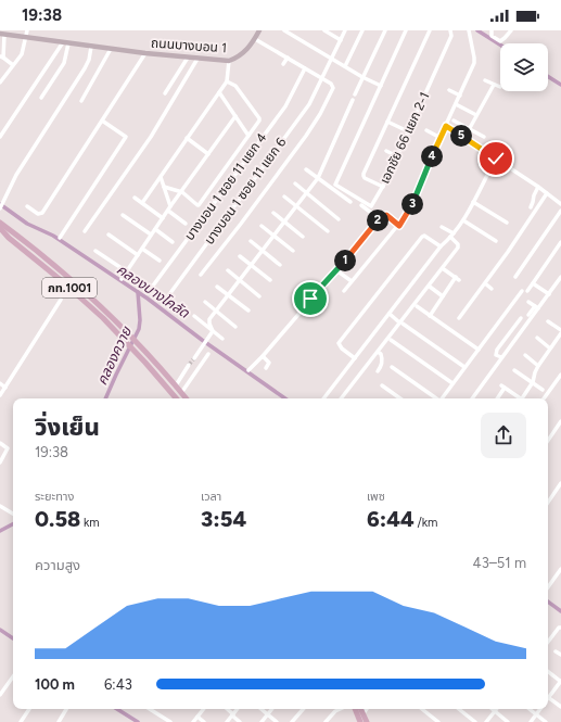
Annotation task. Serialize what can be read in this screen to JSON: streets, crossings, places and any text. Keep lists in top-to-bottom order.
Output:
{
  "streets": {
    "main road": ["ถนนบางบอน 1", "กท.1001"],
    "street": ["เอกชัย 66 แยก 2-1", "บางบอน 1 ซอย 11 แยก 4", "บางบอน 1 ซอย 11 แยก 6"]
  },
  "crossings": [
    ["บางบอน 1 ซอย 11 แยก 4", "บางบอน 1 ซอย 11 แยก 6"]
  ],
  "water": ["คลองบางโคลัด", "คลองควาย"],
  "page": {
    "status": "19:38",
    "pins": [
      "5",
      "4",
      "3",
      "2",
      "1"
    ],
    "heading": ["วิ่งเย็น", "19:38"],
    "stats": [
      ["ระยะทาง", "0.58 km"],
      ["เวลา", "3:54"],
      ["เพซ", "6:44 /km"]
    ],
    "chart": ["ความสูง", "43–51 m"],
    "list": [
      {
        "name": "100 m",
        "note": "6:43"
      }
    ]
  }
}
